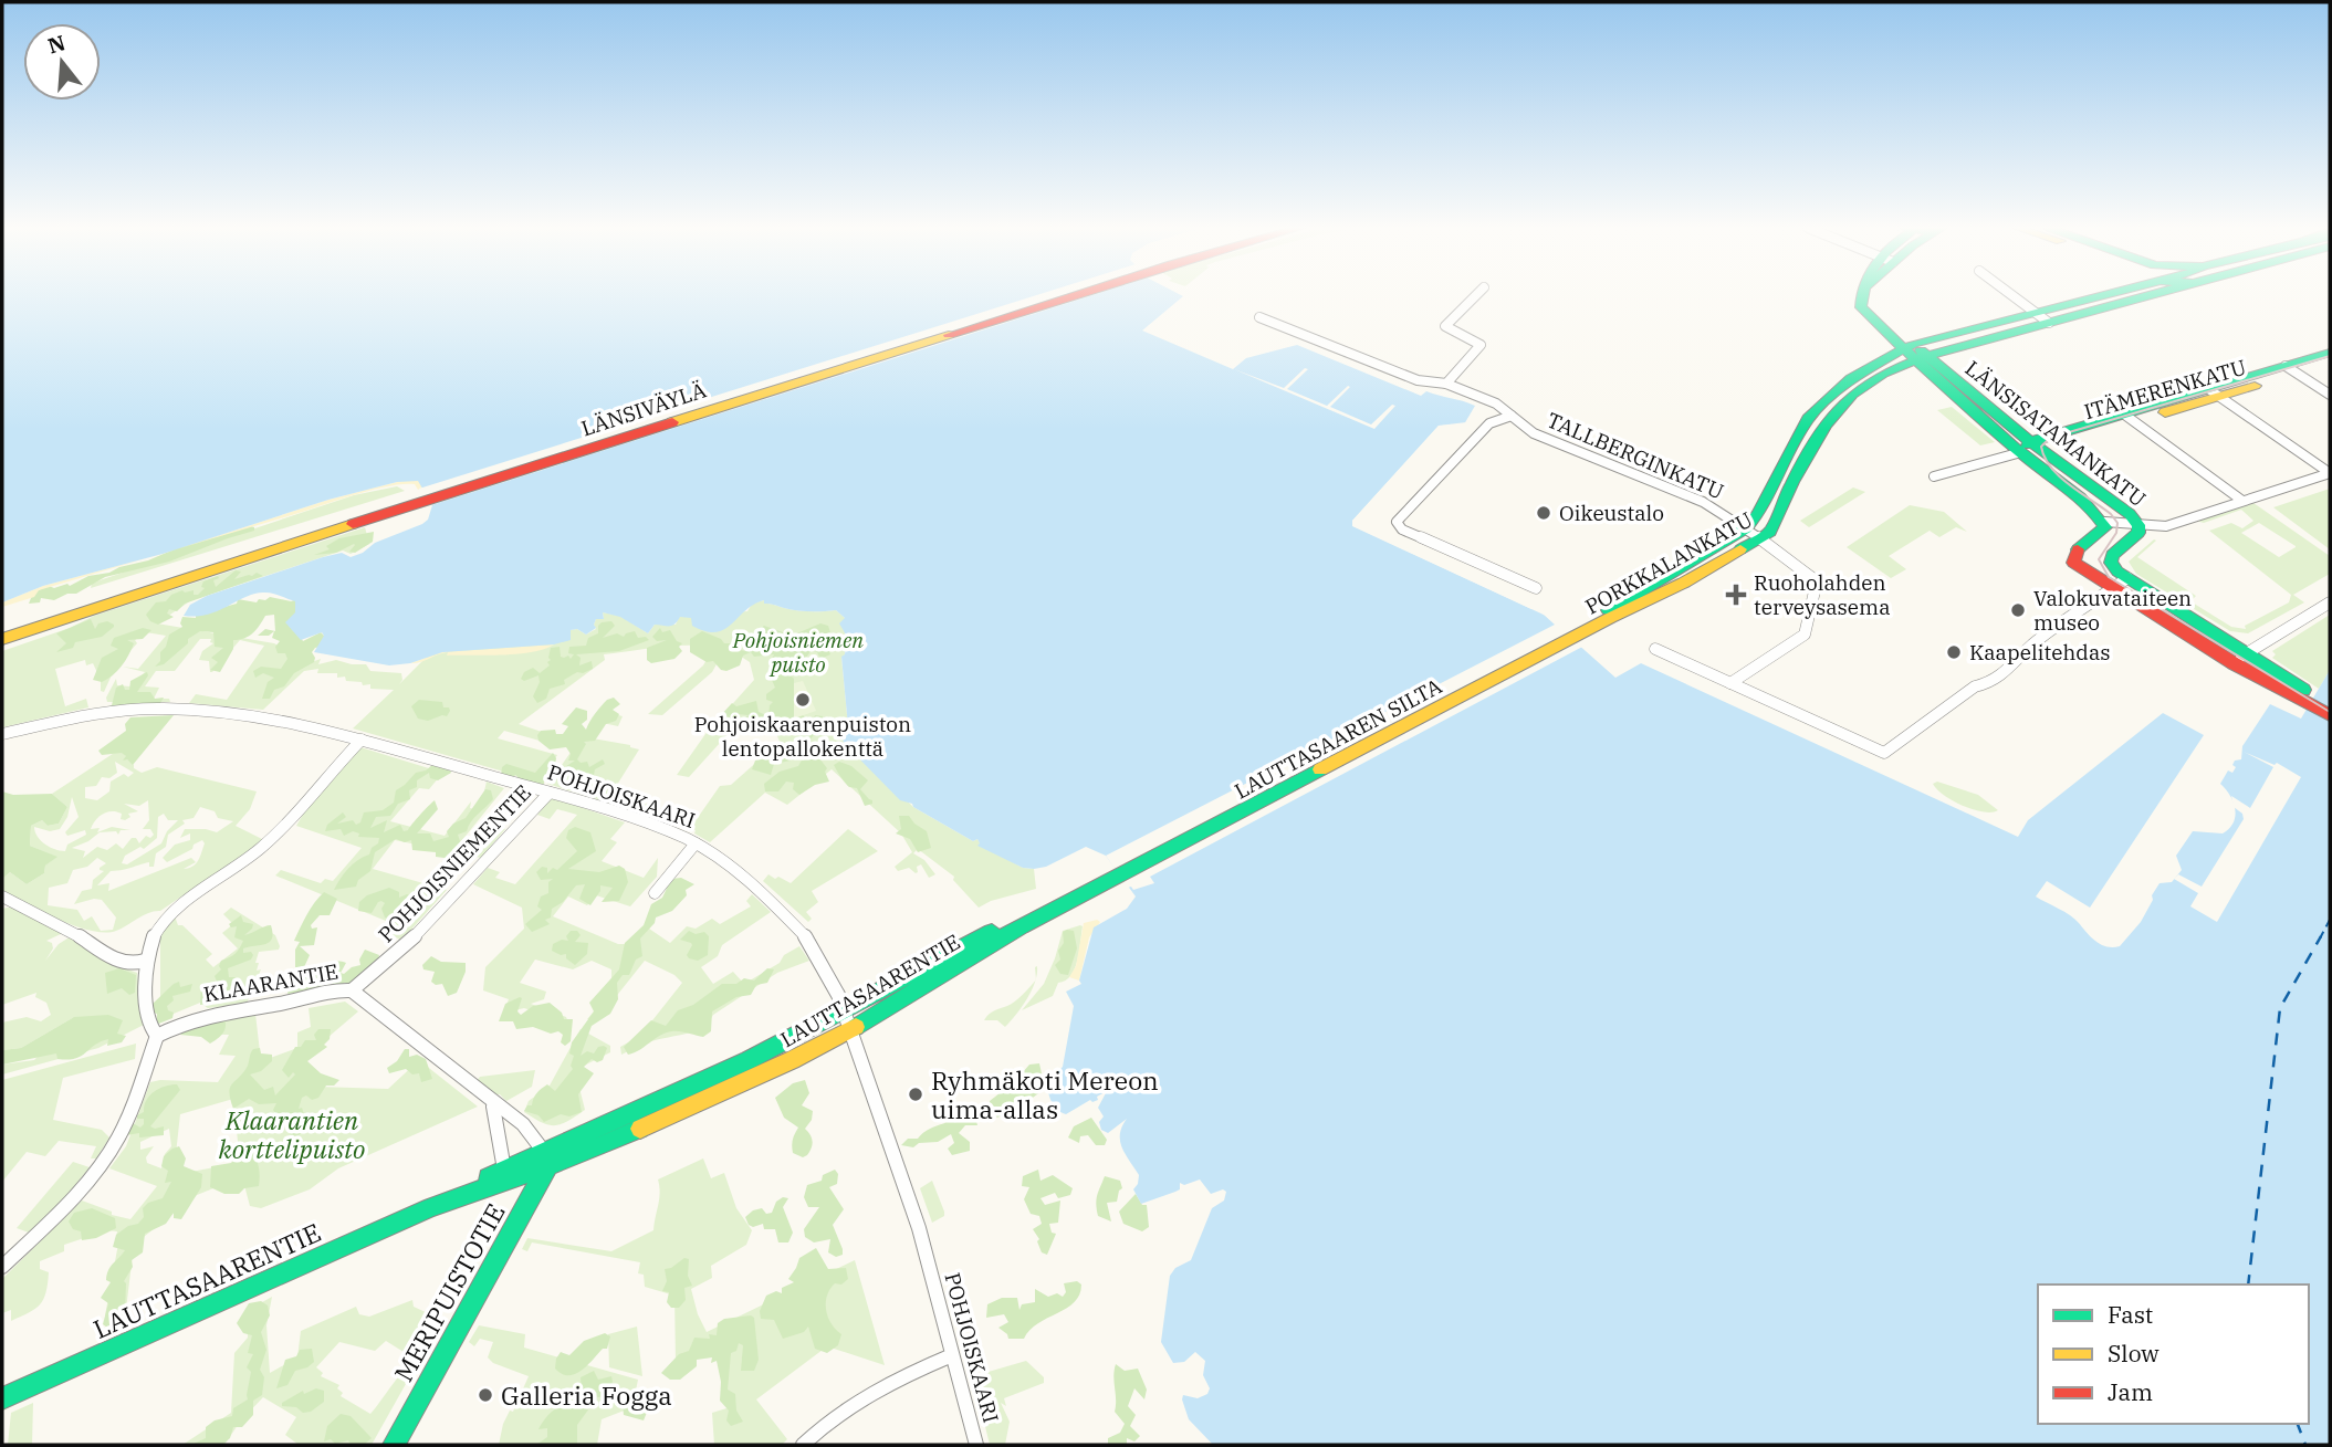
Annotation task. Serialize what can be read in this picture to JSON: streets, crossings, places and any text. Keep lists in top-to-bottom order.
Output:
{
  "streets": {
    "main road": [
      "ITÄMERENKATU",
      "LÄNSIVÄYLÄ",
      "LÄNSISATAMANKATU",
      "PORKKALANKATU",
      "LAUTTASAAREN SILTA",
      "LAUTTASAARENTIE",
      "MERIPUISTOTIE"
    ],
    "street": [
      "TALLBERGINKATU",
      "POHJOISKAARI",
      "POHJOISNIEMENTIE",
      "KLAARANTIE"
    ]
  },
  "crossings": [
    ["ITÄMERENKATU", "LÄNSISATAMANKATU"],
    ["LÄNSISATAMANKATU", "PORKKALANKATU"],
    ["TALLBERGINKATU", "PORKKALANKATU"],
    ["PORKKALANKATU", "LAUTTASAAREN SILTA"],
    ["LAUTTASAAREN SILTA", "LAUTTASAARENTIE"],
    ["POHJOISKAARI", "POHJOISNIEMENTIE"],
    ["POHJOISKAARI", "LAUTTASAARENTIE"],
    ["POHJOISNIEMENTIE", "KLAARANTIE"],
    ["KLAARANTIE", "LAUTTASAARENTIE"],
    ["KLAARANTIE", "MERIPUISTOTIE"],
    ["LAUTTASAARENTIE", "MERIPUISTOTIE"]
  ],
  "parks": ["Pohjoisniemen puisto", "Klaarantien korttelipuisto"],
  "places": {
    "other": [
      "Oikeustalo",
      "Valokuvataiteen museo",
      "Kaapelitehdas",
      "Pohjoiskaarenpuiston lentopallokenttä",
      "Ryhmäkoti Mereon uima-allas",
      "Galleria Fogga"
    ],
    "health": ["Ruoholahden terveysasema"]
  },
  "legend": ["Fast", "Slow", "Jam"],
  "north": "top"
}
